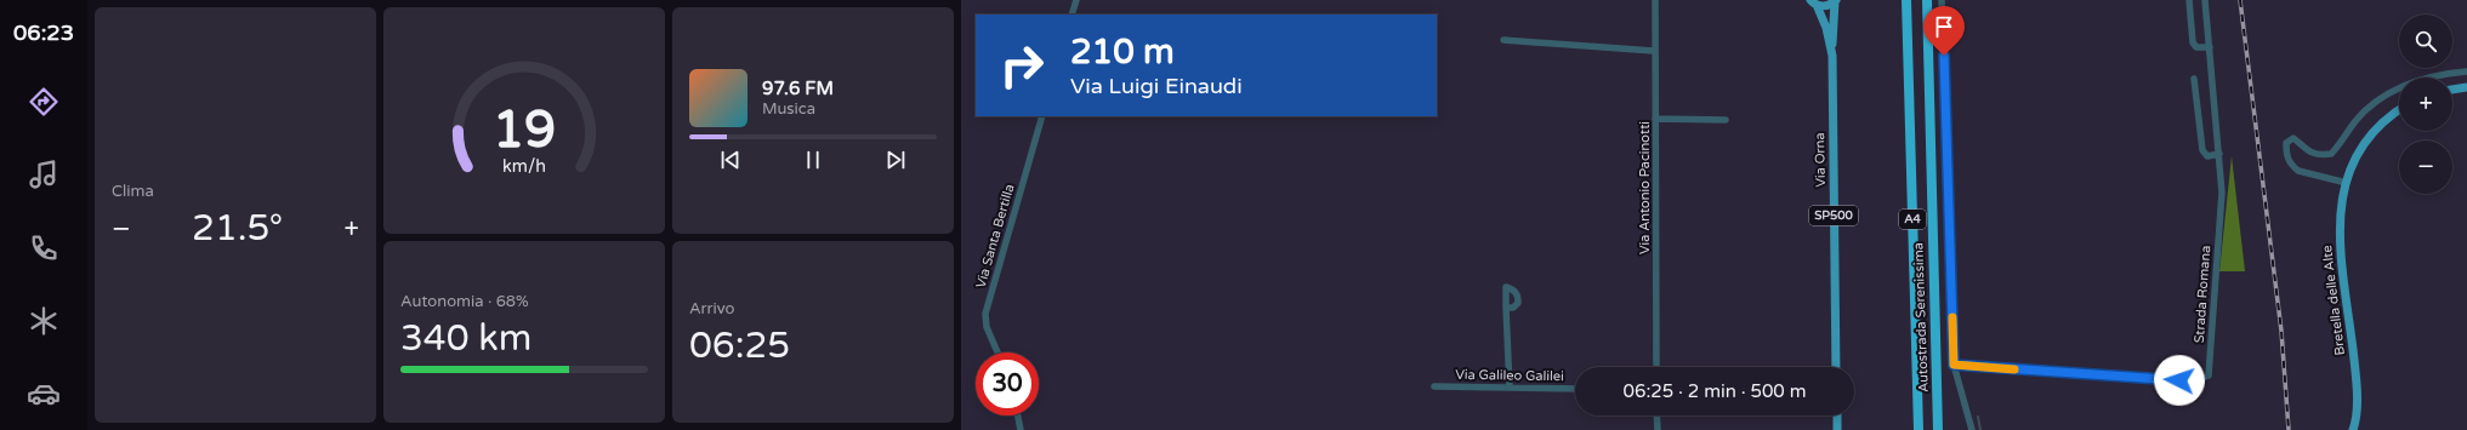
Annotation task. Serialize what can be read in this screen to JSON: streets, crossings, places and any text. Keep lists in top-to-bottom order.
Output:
{
  "streets": {
    "highway": ["A4", "Autostrada Serenissima"],
    "main road": ["Via Orna", "SP500", "Bretella delle Alte"],
    "street": [
      "Via Antonio Pacinotti",
      "Via Santa Bertilla",
      "Strada Romana",
      "Via Galileo Galilei"
    ]
  },
  "crossings": [
    ["Via Orna", "SP500"]
  ],
  "page": {
    "tabs": "06:23",
    "tile": [
      "Clima",
      ["Autonomia · 68%", "340 km"],
      ["Arrivo", "06:25"]
    ],
    "map_buttons": ["+", "−"],
    "turn": ["210 m", "Via Luigi Einaudi"],
    "song": ["97.6 FM", "Musica"],
    "heat": ["−", "21.5°", "+"],
    "limit": "30",
    "trip": "06:25 · 2 min · 500 m",
    "gauge": ["19", "km/h"]
  }
}
